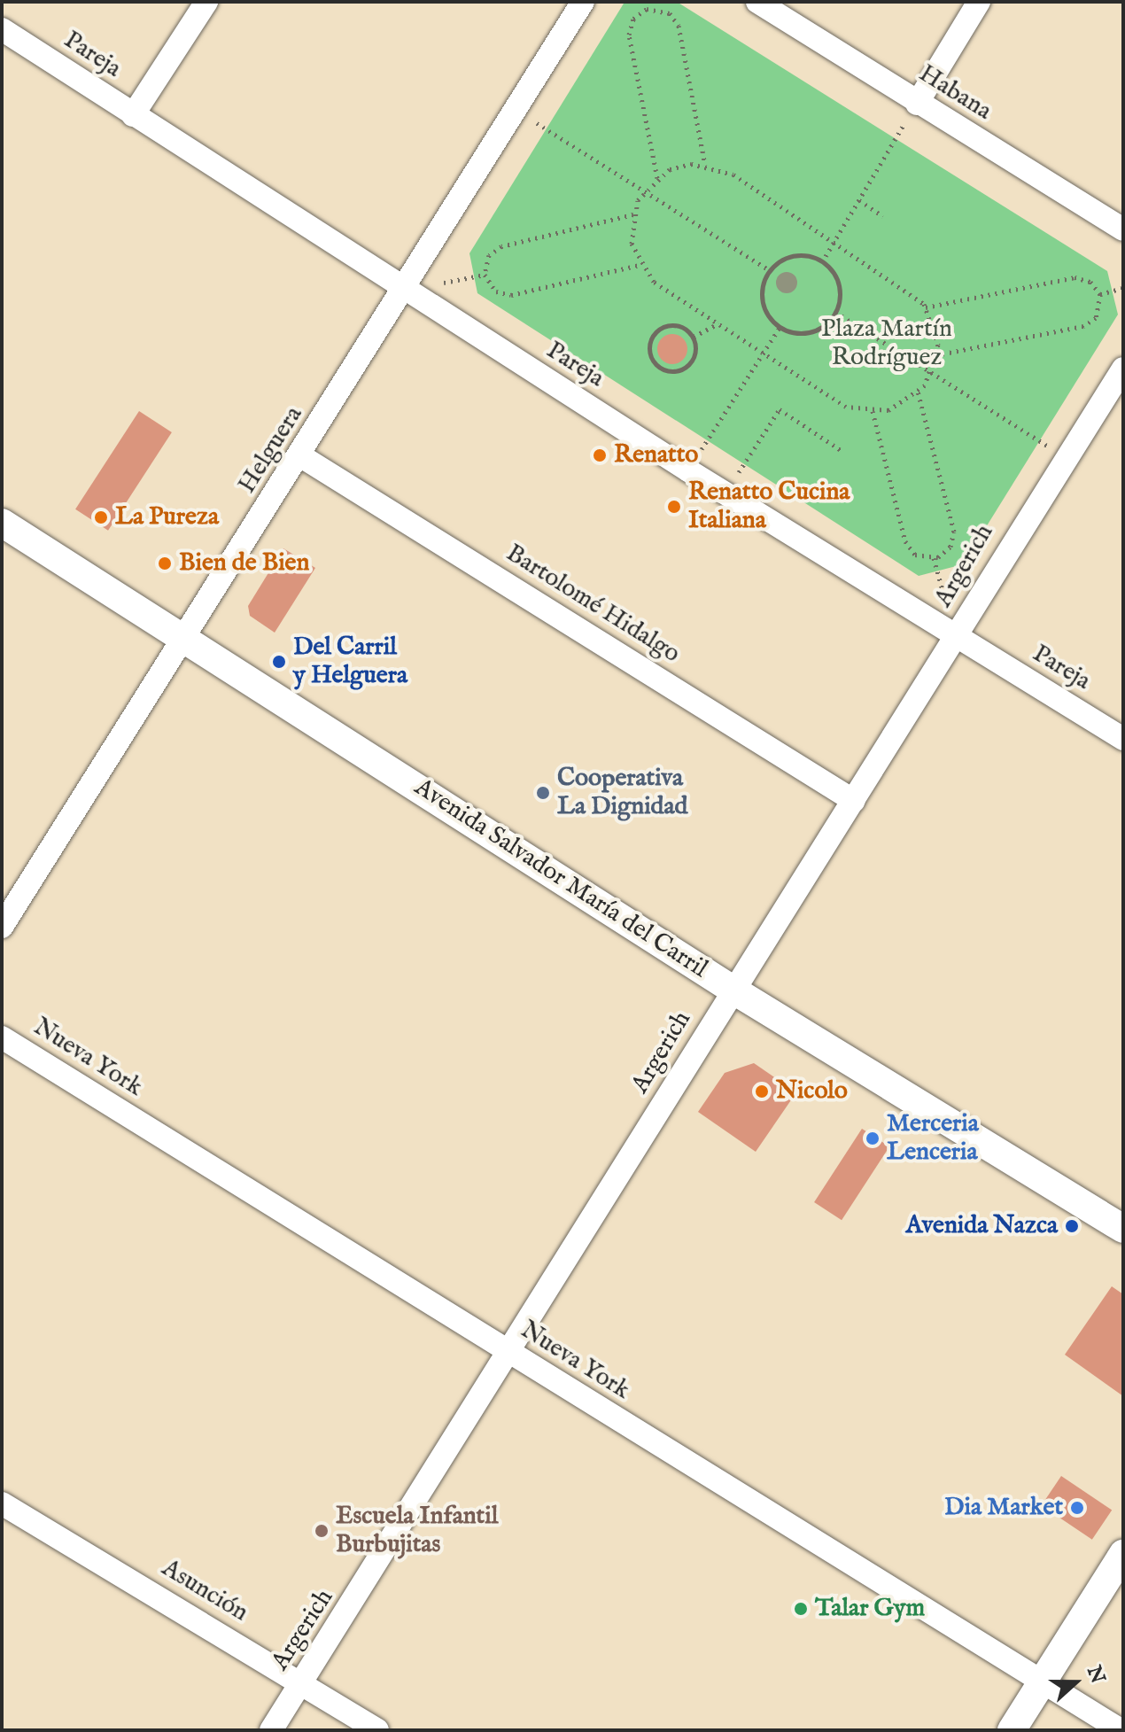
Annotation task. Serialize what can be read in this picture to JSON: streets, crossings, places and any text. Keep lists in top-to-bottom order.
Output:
{
  "streets": {
    "street": [
      "Pareja",
      "Habana",
      "Helguera",
      "Argerich",
      "Bartolomé Hidalgo",
      "Avenida Salvador María del Carril",
      "Nueva York",
      "Asunción"
    ]
  },
  "crossings": [
    ["Pareja", "Helguera"],
    ["Pareja", "Argerich"],
    ["Helguera", "Bartolomé Hidalgo"],
    ["Helguera", "Avenida Salvador María del Carril"],
    ["Argerich", "Bartolomé Hidalgo"],
    ["Argerich", "Avenida Salvador María del Carril"],
    ["Argerich", "Nueva York"],
    ["Argerich", "Asunción"]
  ],
  "parks": ["Plaza Martín Rodríguez"],
  "places": [
    "Renatto",
    "Renatto Cucina Italiana",
    "La Pureza",
    "Bien de Bien",
    "Del Carril y Helguera",
    "Cooperativa La Dignidad",
    "Nicolo",
    "Merceria Lenceria",
    "Avenida Nazca",
    "Dia Market",
    "Escuela Infantil Burbujitas",
    "Talar Gym"
  ],
  "north": "right"
}
